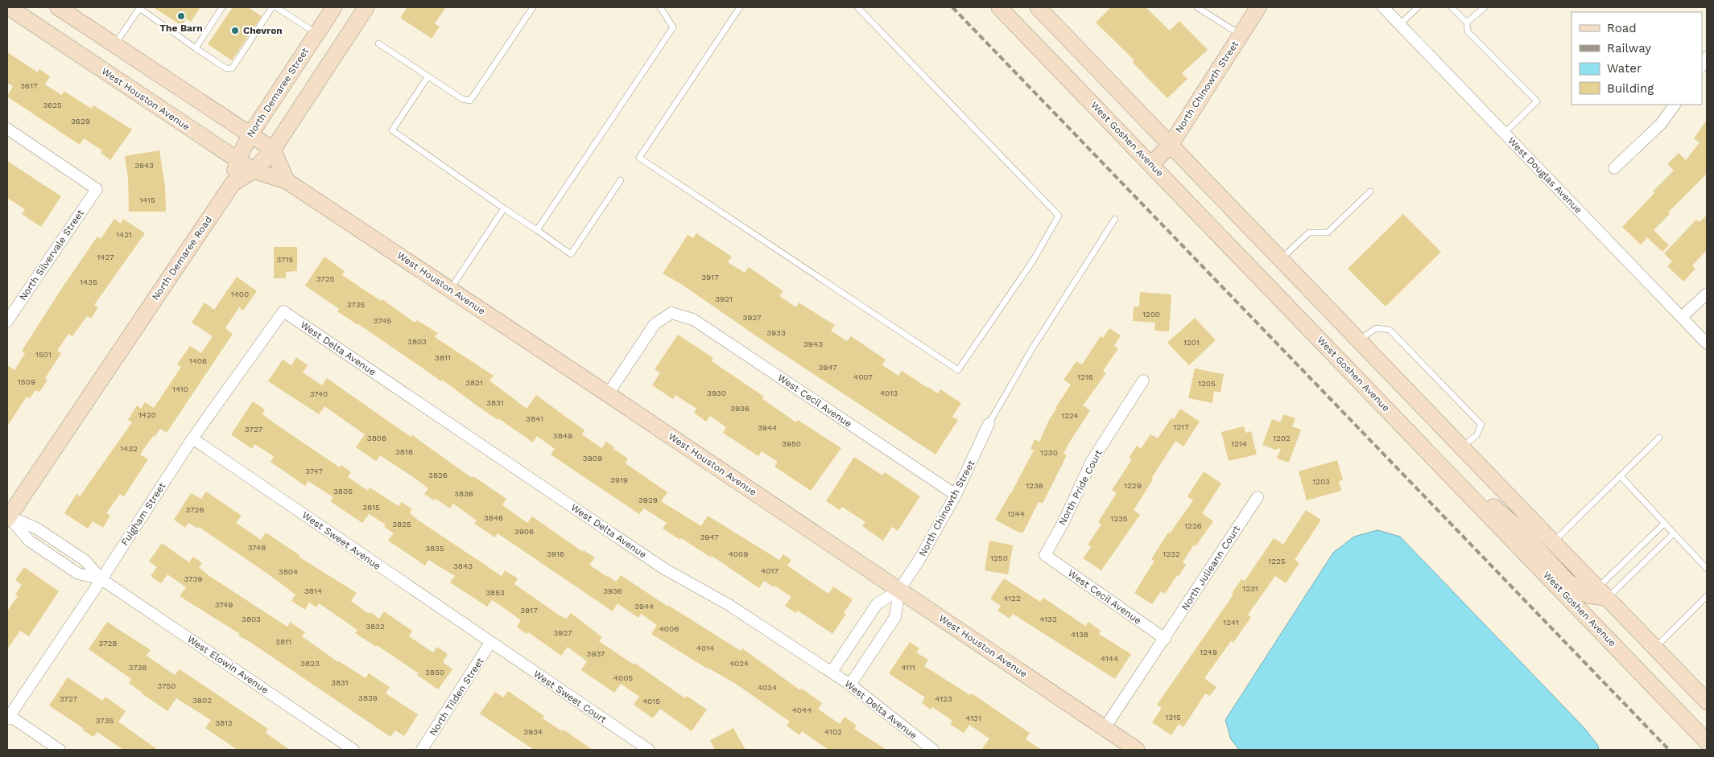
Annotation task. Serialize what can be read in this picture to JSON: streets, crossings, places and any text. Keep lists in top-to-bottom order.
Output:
{
  "streets": {
    "main road": [
      "North Chinowth Street",
      "North Demaree Street",
      "West Houston Avenue",
      "West Goshen Avenue",
      "North Demaree Road"
    ],
    "street": [
      "West Douglas Avenue",
      "North Silvervale Street",
      "West Delta Avenue",
      "West Cecil Avenue",
      "North Pride Court",
      "Fulgham Street",
      "West Sweet Avenue",
      "North Julieann Court",
      "West Elowin Avenue",
      "North Tilden Street",
      "West Sweet Court"
    ]
  },
  "crossings": [
    ["North Chinowth Street", "West Houston Avenue"],
    ["North Chinowth Street", "West Goshen Avenue"],
    ["North Chinowth Street", "West Delta Avenue"],
    ["North Chinowth Street", "West Cecil Avenue"],
    ["North Demaree Street", "West Houston Avenue"],
    ["North Demaree Street", "North Demaree Road"],
    ["West Houston Avenue", "North Demaree Road"],
    ["West Houston Avenue", "West Cecil Avenue"],
    ["West Houston Avenue", "North Julieann Court"],
    ["North Demaree Road", "West Elowin Avenue"],
    ["West Delta Avenue", "Fulgham Street"],
    ["West Cecil Avenue", "North Pride Court"],
    ["West Cecil Avenue", "North Julieann Court"],
    ["Fulgham Street", "West Sweet Avenue"],
    ["Fulgham Street", "West Elowin Avenue"],
    ["West Sweet Avenue", "North Tilden Street"],
    ["West Sweet Avenue", "West Sweet Court"],
    ["North Tilden Street", "West Sweet Court"]
  ],
  "places": ["The Barn", "Chevron"],
  "house_numbers": [
    "3617",
    "3625",
    "3629",
    "3643",
    "1415",
    "1421",
    "1427",
    "3715",
    "3917",
    "3725",
    "1435",
    "1400",
    "3921",
    "3735",
    "1200",
    "3927",
    "3745",
    "3933",
    "3803",
    "1201",
    "3943",
    "1501",
    "3811",
    "1406",
    "3947",
    "4007",
    "1216",
    "1509",
    "3821",
    "1205",
    "1410",
    "3930",
    "4013",
    "3740",
    "3831",
    "3936",
    "1420",
    "1224",
    "3841",
    "1217",
    "3944",
    "3727",
    "3849",
    "3806",
    "1202",
    "3950",
    "1214",
    "1432",
    "3816",
    "1230",
    "3909",
    "3747",
    "3826",
    "3919",
    "1203",
    "1236",
    "1229",
    "3805",
    "3836",
    "3929",
    "3815",
    "3726",
    "1244",
    "3846",
    "1235",
    "3825",
    "1226",
    "3906",
    "3947",
    "3748",
    "3835",
    "3916",
    "4009",
    "1232",
    "1250",
    "1225",
    "3843",
    "4017",
    "3804",
    "3739",
    "1231",
    "3814",
    "3936",
    "3853",
    "4122",
    "3749",
    "3944",
    "3917",
    "3803",
    "4132",
    "1241",
    "3832",
    "4006",
    "3927",
    "4138",
    "3811",
    "3728",
    "4014",
    "1249",
    "3937",
    "4144",
    "3823",
    "4024",
    "3738",
    "4111",
    "3850",
    "4005",
    "3831",
    "3750",
    "4034",
    "3839",
    "3727",
    "4123",
    "3802",
    "4015",
    "4044",
    "1315",
    "4131",
    "3735",
    "3812",
    "3934",
    "4102"
  ],
  "legend": [
    "Road",
    "Railway",
    "Water",
    "Building"
  ]
}
